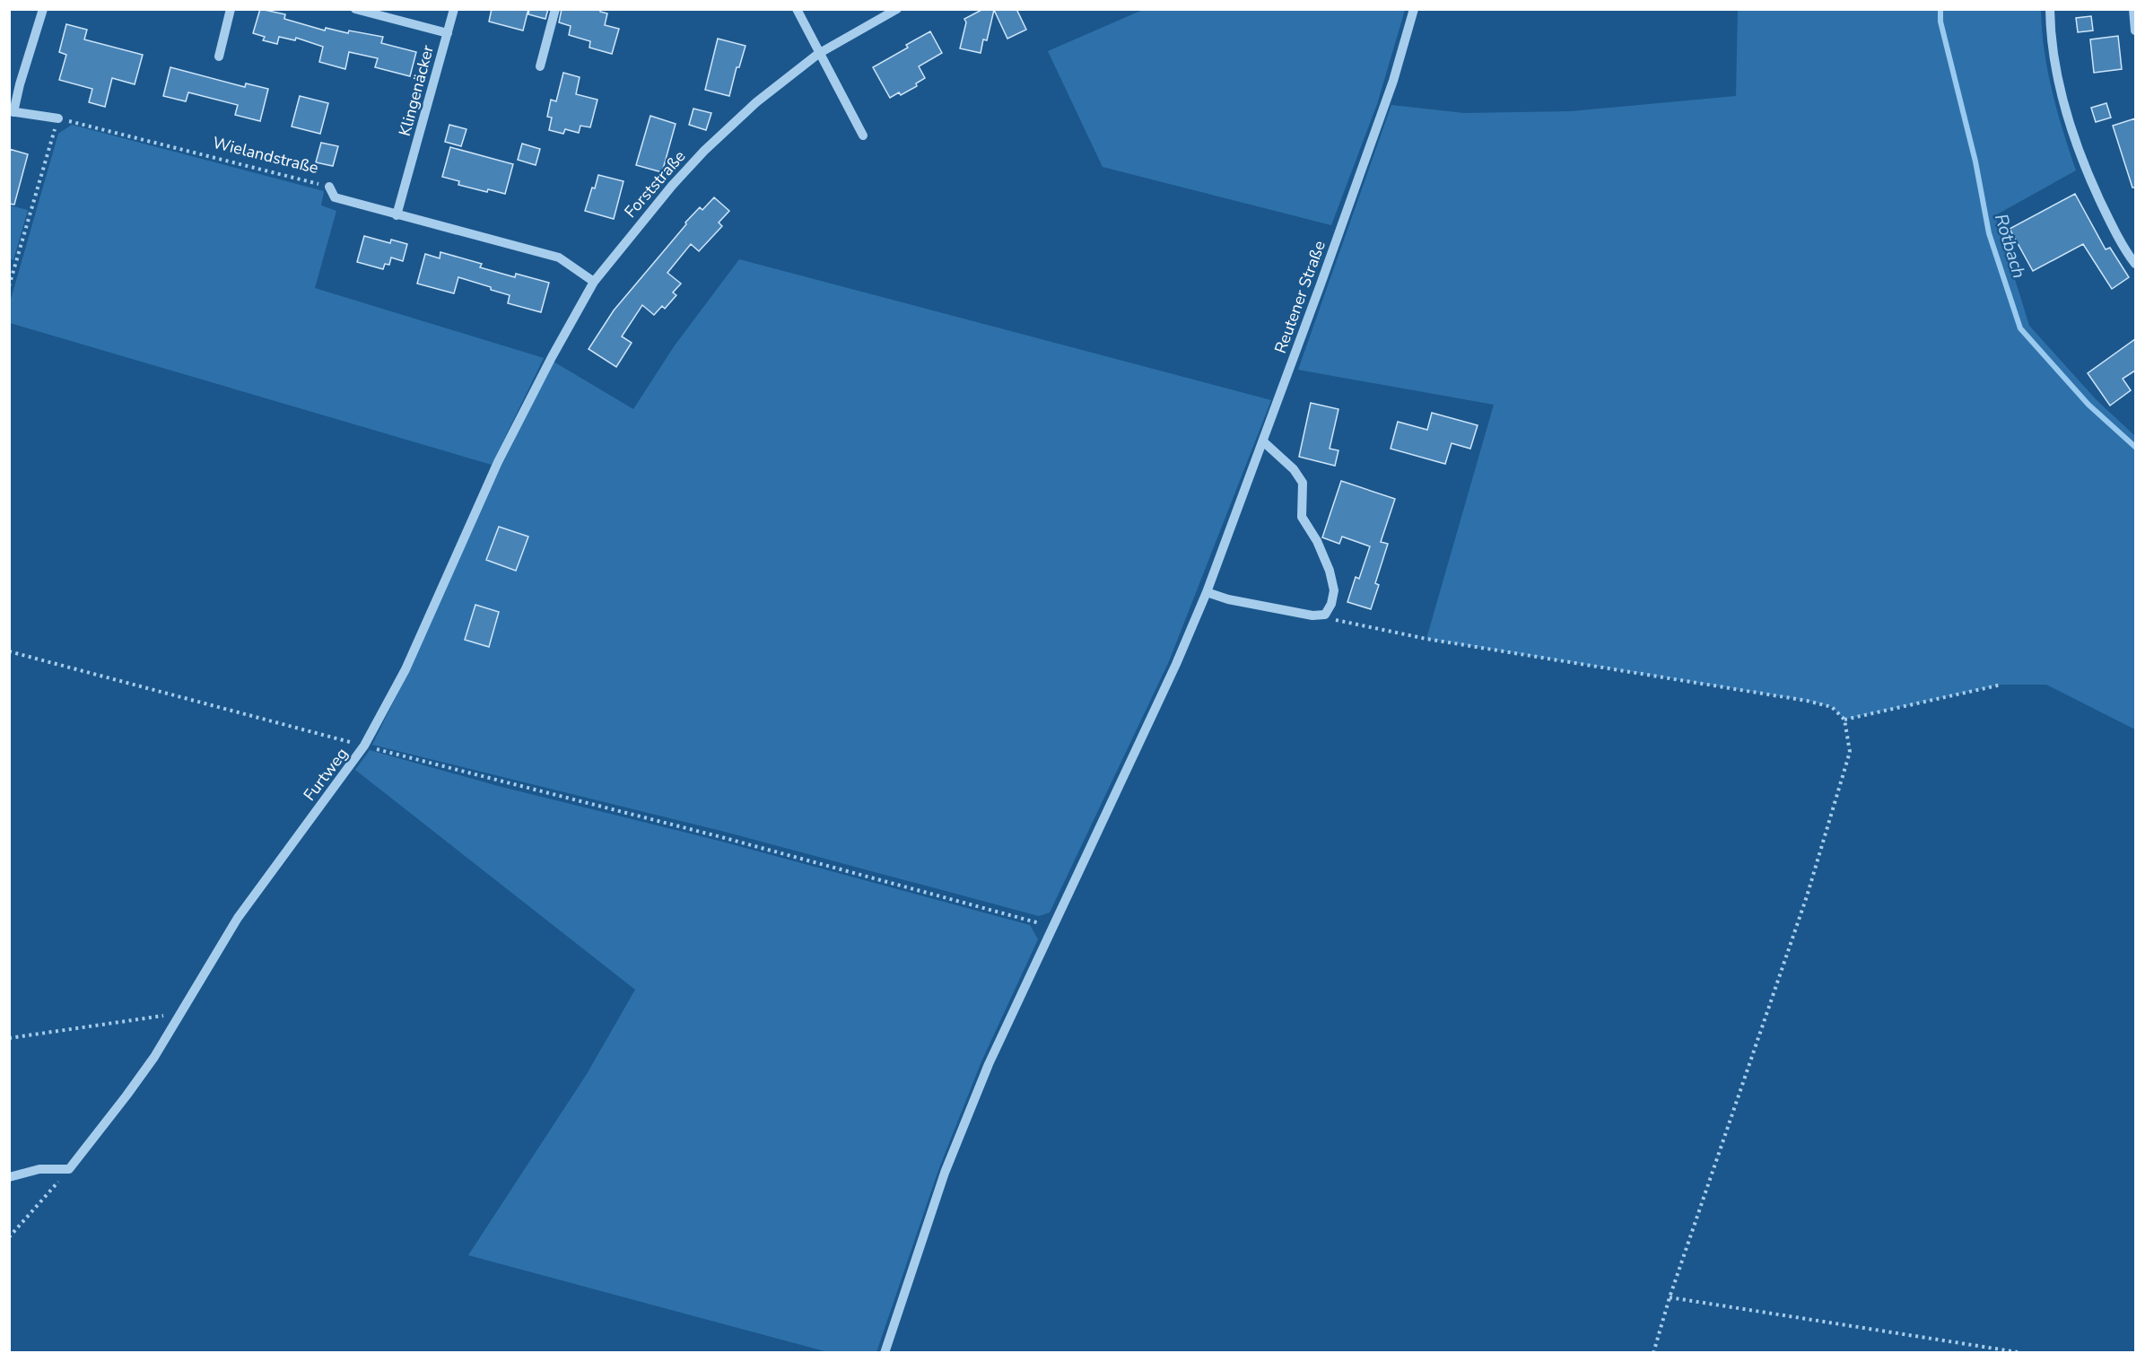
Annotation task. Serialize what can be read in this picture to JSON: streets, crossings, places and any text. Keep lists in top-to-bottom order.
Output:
{
  "streets": {
    "street": [
      "Klingenäcker",
      "Wielandstraße",
      "Forststraße",
      "Reutener Straße",
      "Furtweg"
    ]
  },
  "crossings": [
    ["Klingenäcker", "Wielandstraße"],
    ["Wielandstraße", "Forststraße"],
    ["Forststraße", "Furtweg"]
  ],
  "water": ["Rotbach"]
}
